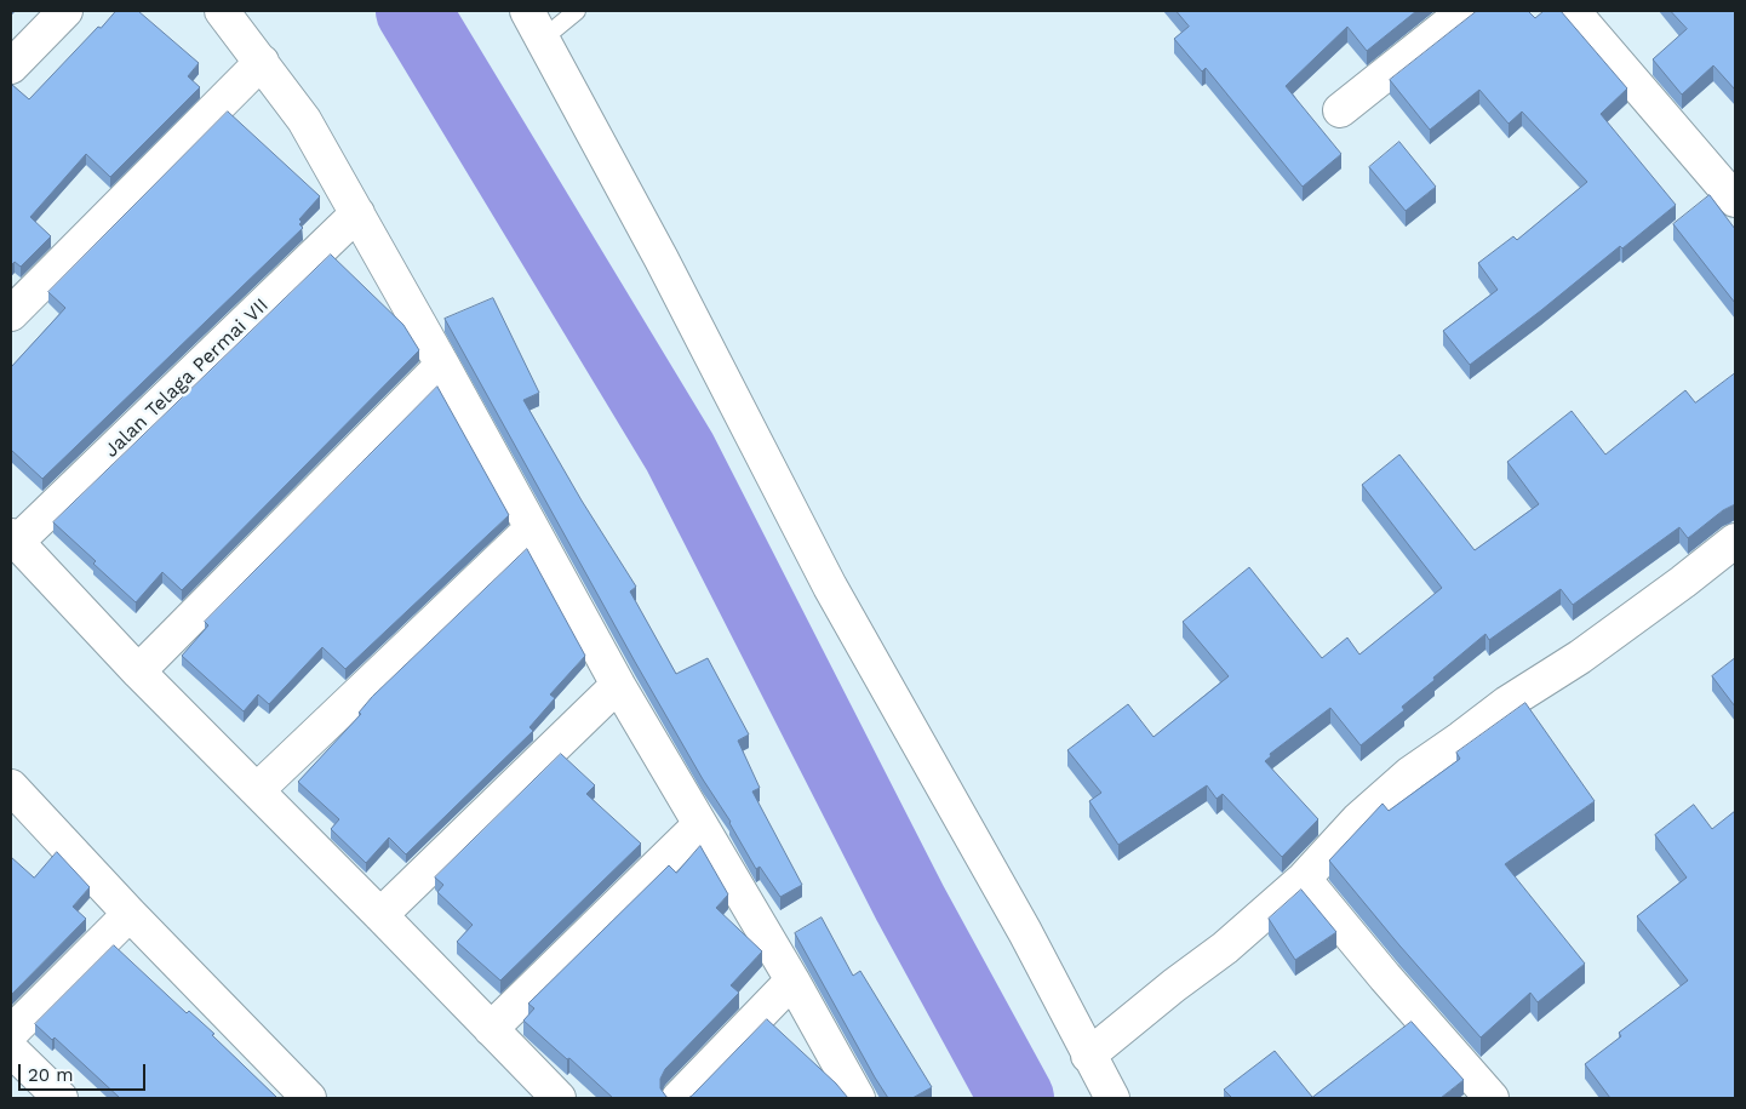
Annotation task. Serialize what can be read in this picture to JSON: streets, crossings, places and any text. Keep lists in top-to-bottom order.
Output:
{
  "streets": {
    "street": ["Jalan Telaga Permai VII"]
  },
  "scale_bar": "20 m"
}
